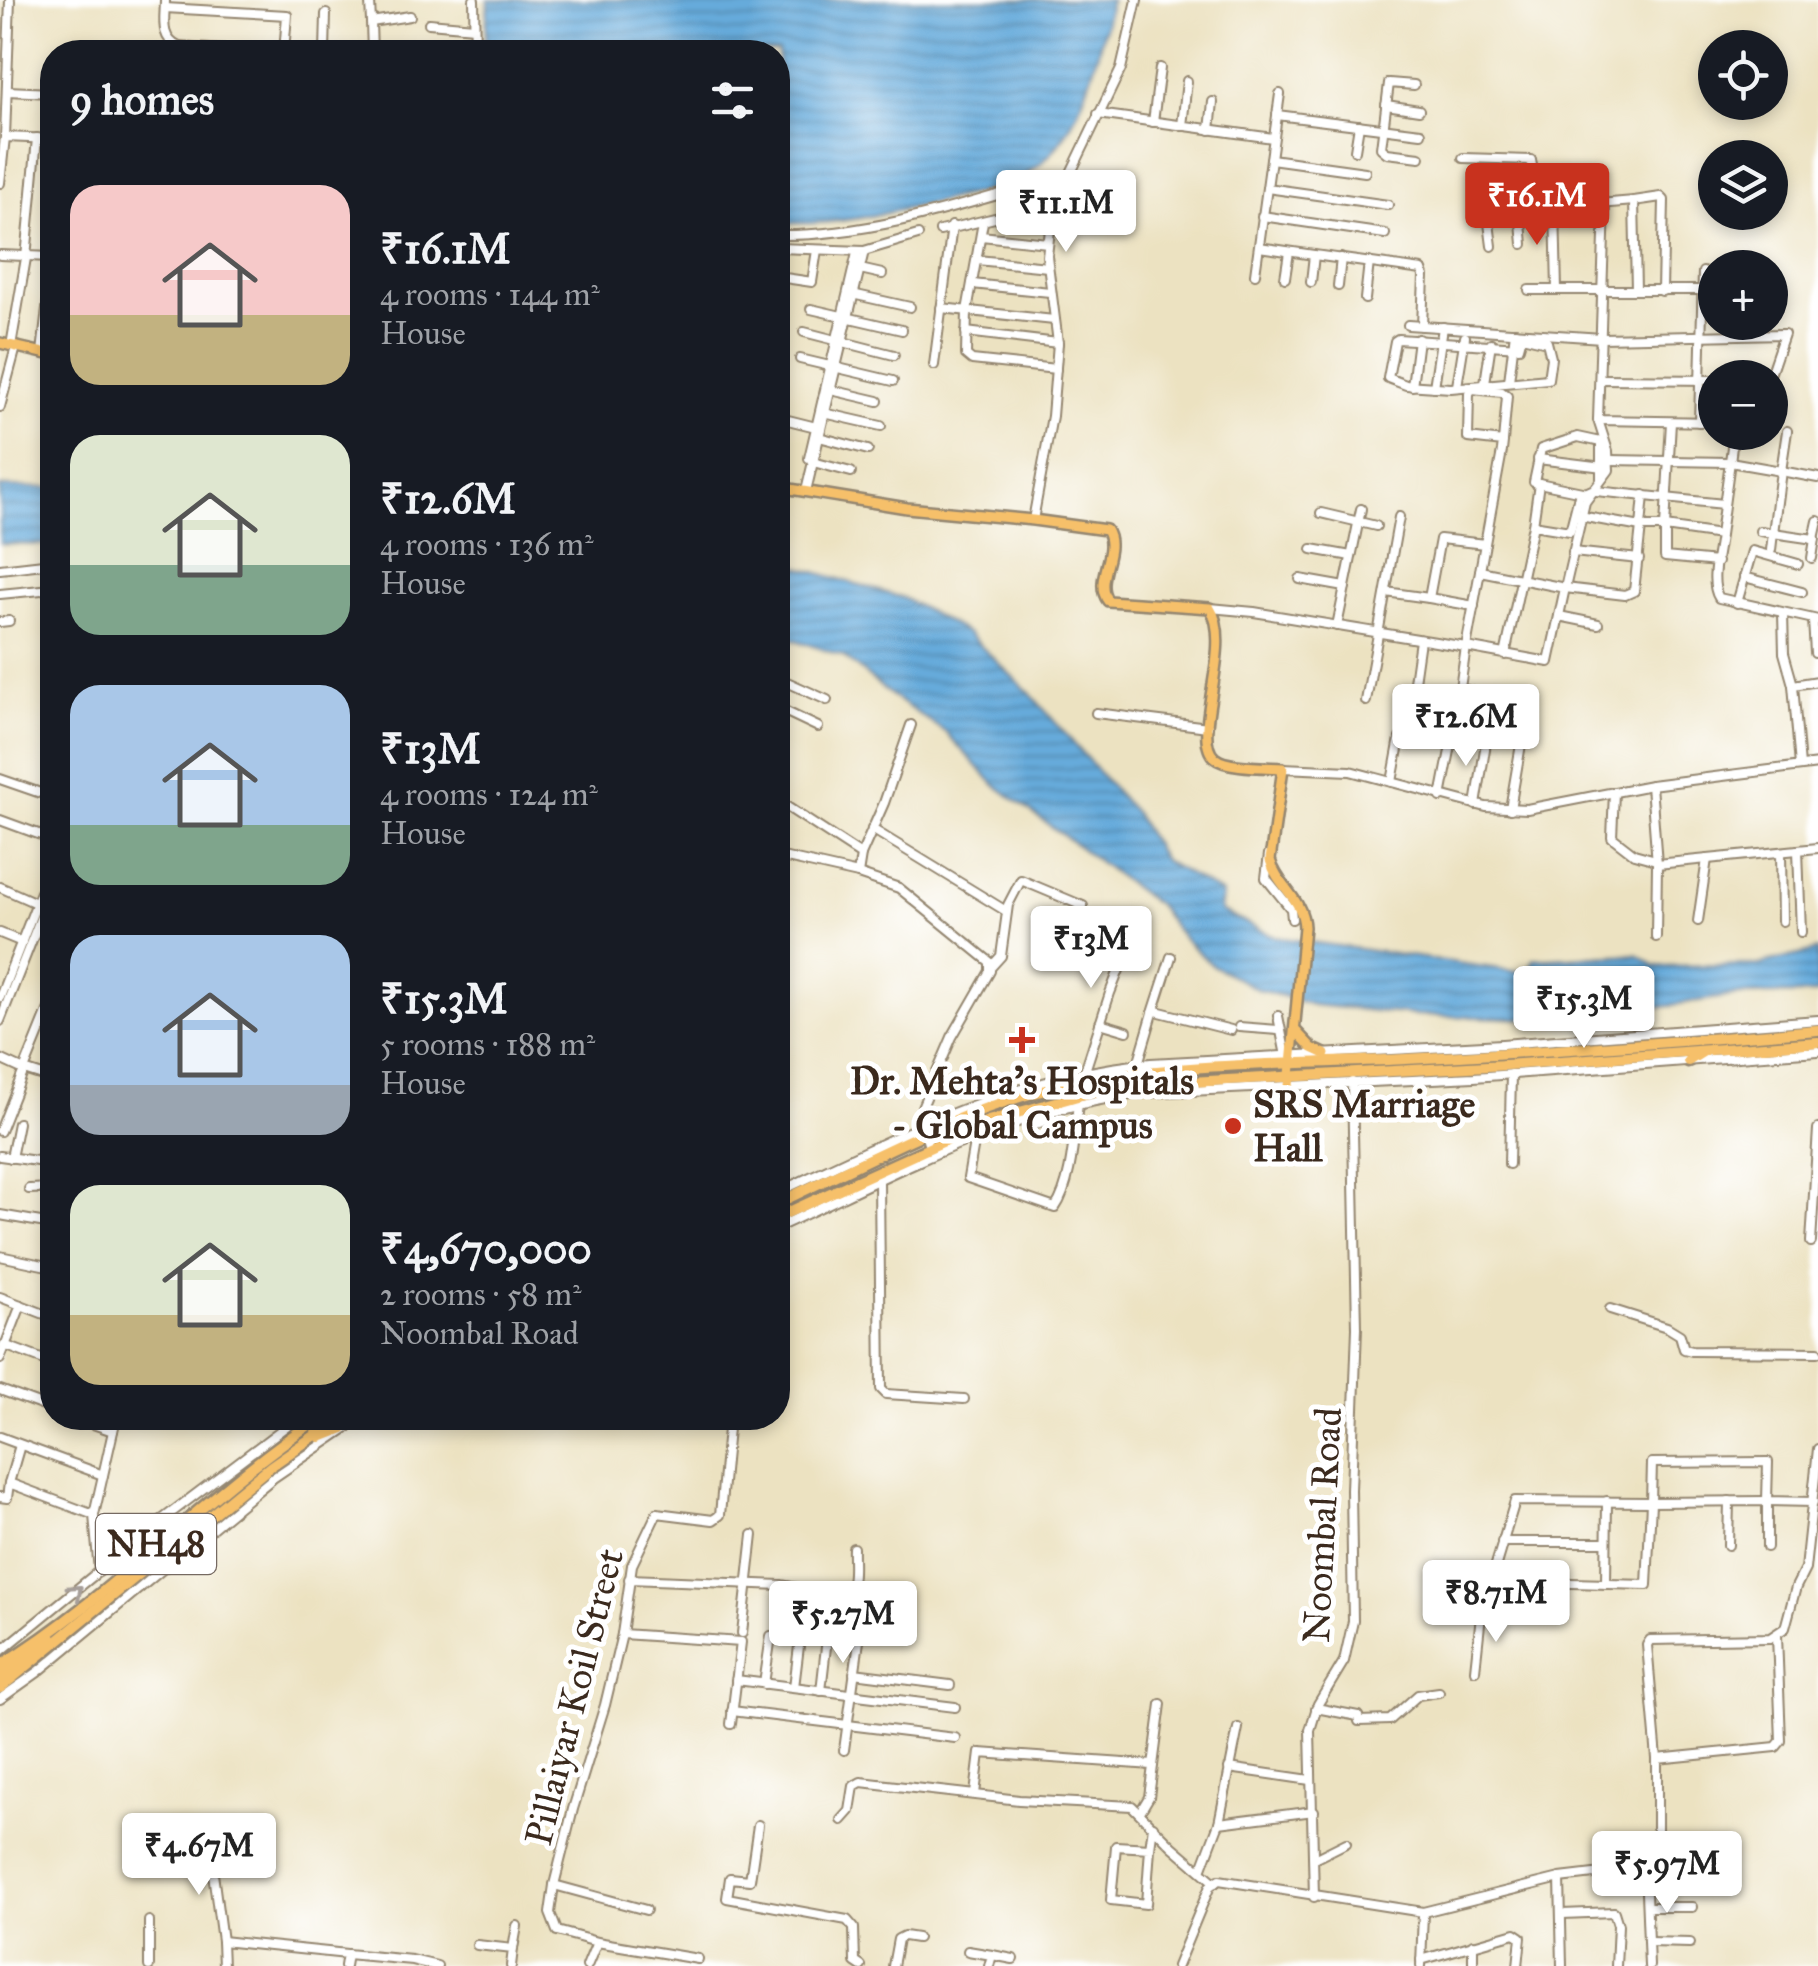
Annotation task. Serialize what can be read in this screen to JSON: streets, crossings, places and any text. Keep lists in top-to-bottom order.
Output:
{
  "streets": {
    "highway": ["NH48"],
    "street": ["Noombal Road", "Pillaiyar Koil Street"]
  },
  "places": {
    "health": ["Dr. Mehta's Hospitals - Global Campus"],
    "other": ["SRS Marriage Hall"]
  },
  "page": {
    "map_buttons": ["+", "−"],
    "heading": "9 homes",
    "list": [
      {
        "name": "₹16.1M",
        "note": "4 rooms · 144 m² · House"
      },
      {
        "name": "₹12.6M",
        "note": "4 rooms · 136 m² · House"
      },
      {
        "name": "₹13M",
        "note": "4 rooms · 124 m² · House"
      },
      {
        "name": "₹15.3M",
        "note": "5 rooms · 188 m² · House"
      },
      {
        "name": "₹4,670,000",
        "note": "2 rooms · 58 m² · Noombal Road"
      }
    ],
    "price": [
      "₹16.1M",
      "₹11.1M",
      "₹12.6M",
      "₹13M",
      "₹15.3M",
      "₹8.71M",
      "₹5.27M",
      "₹4.67M",
      "₹5.97M"
    ]
  }
}
